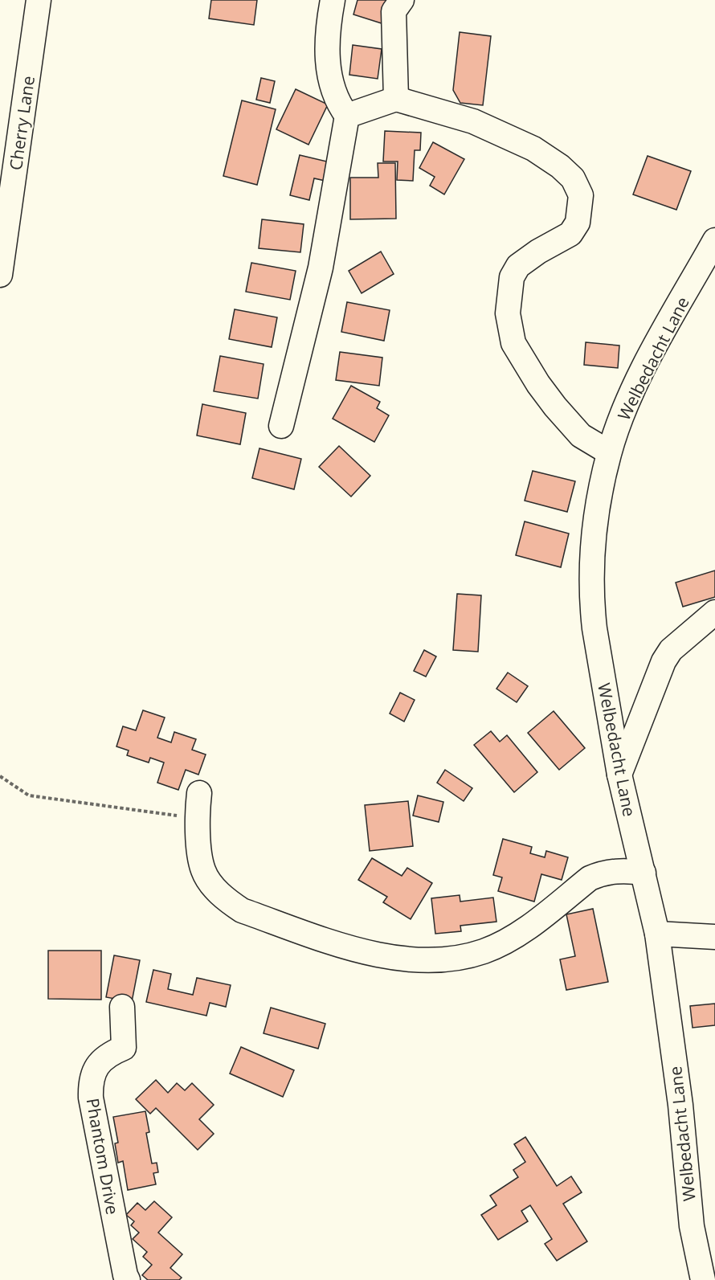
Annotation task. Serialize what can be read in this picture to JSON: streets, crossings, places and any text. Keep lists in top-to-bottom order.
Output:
{
  "streets": {
    "street": ["Cherry Lane", "Welbedacht Lane", "Phantom Drive"]
  }
}
